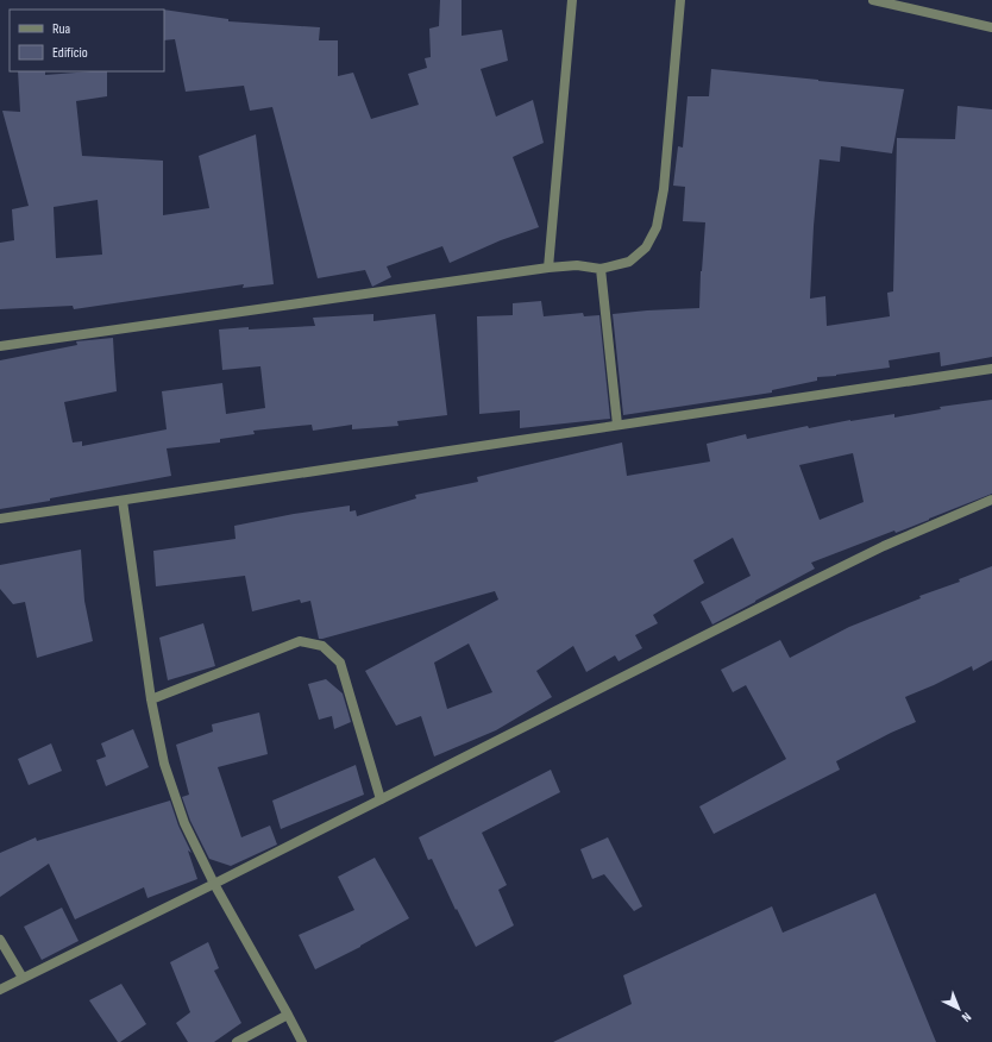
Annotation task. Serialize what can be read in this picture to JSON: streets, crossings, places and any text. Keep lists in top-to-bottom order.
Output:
{
  "legend": ["Rua", "Edifício"],
  "north": "bottom right"
}
